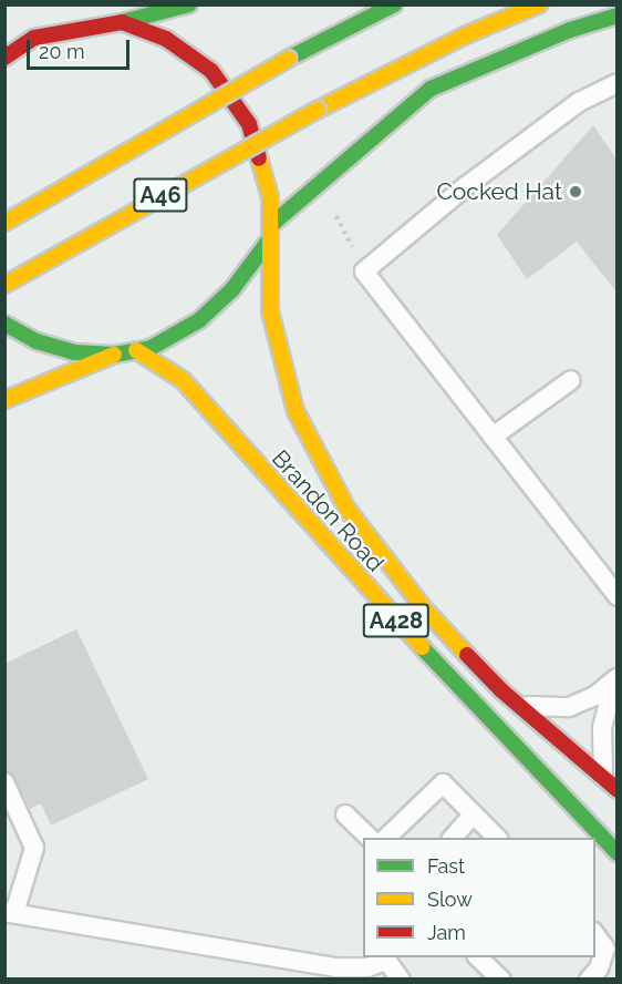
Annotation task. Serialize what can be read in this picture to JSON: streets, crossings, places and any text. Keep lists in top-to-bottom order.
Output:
{
  "streets": {
    "main road": ["A46", "Brandon Road", "A428"]
  },
  "places": ["Cocked Hat"],
  "legend": ["Fast", "Slow", "Jam"],
  "scale_bar": "20 m"
}
